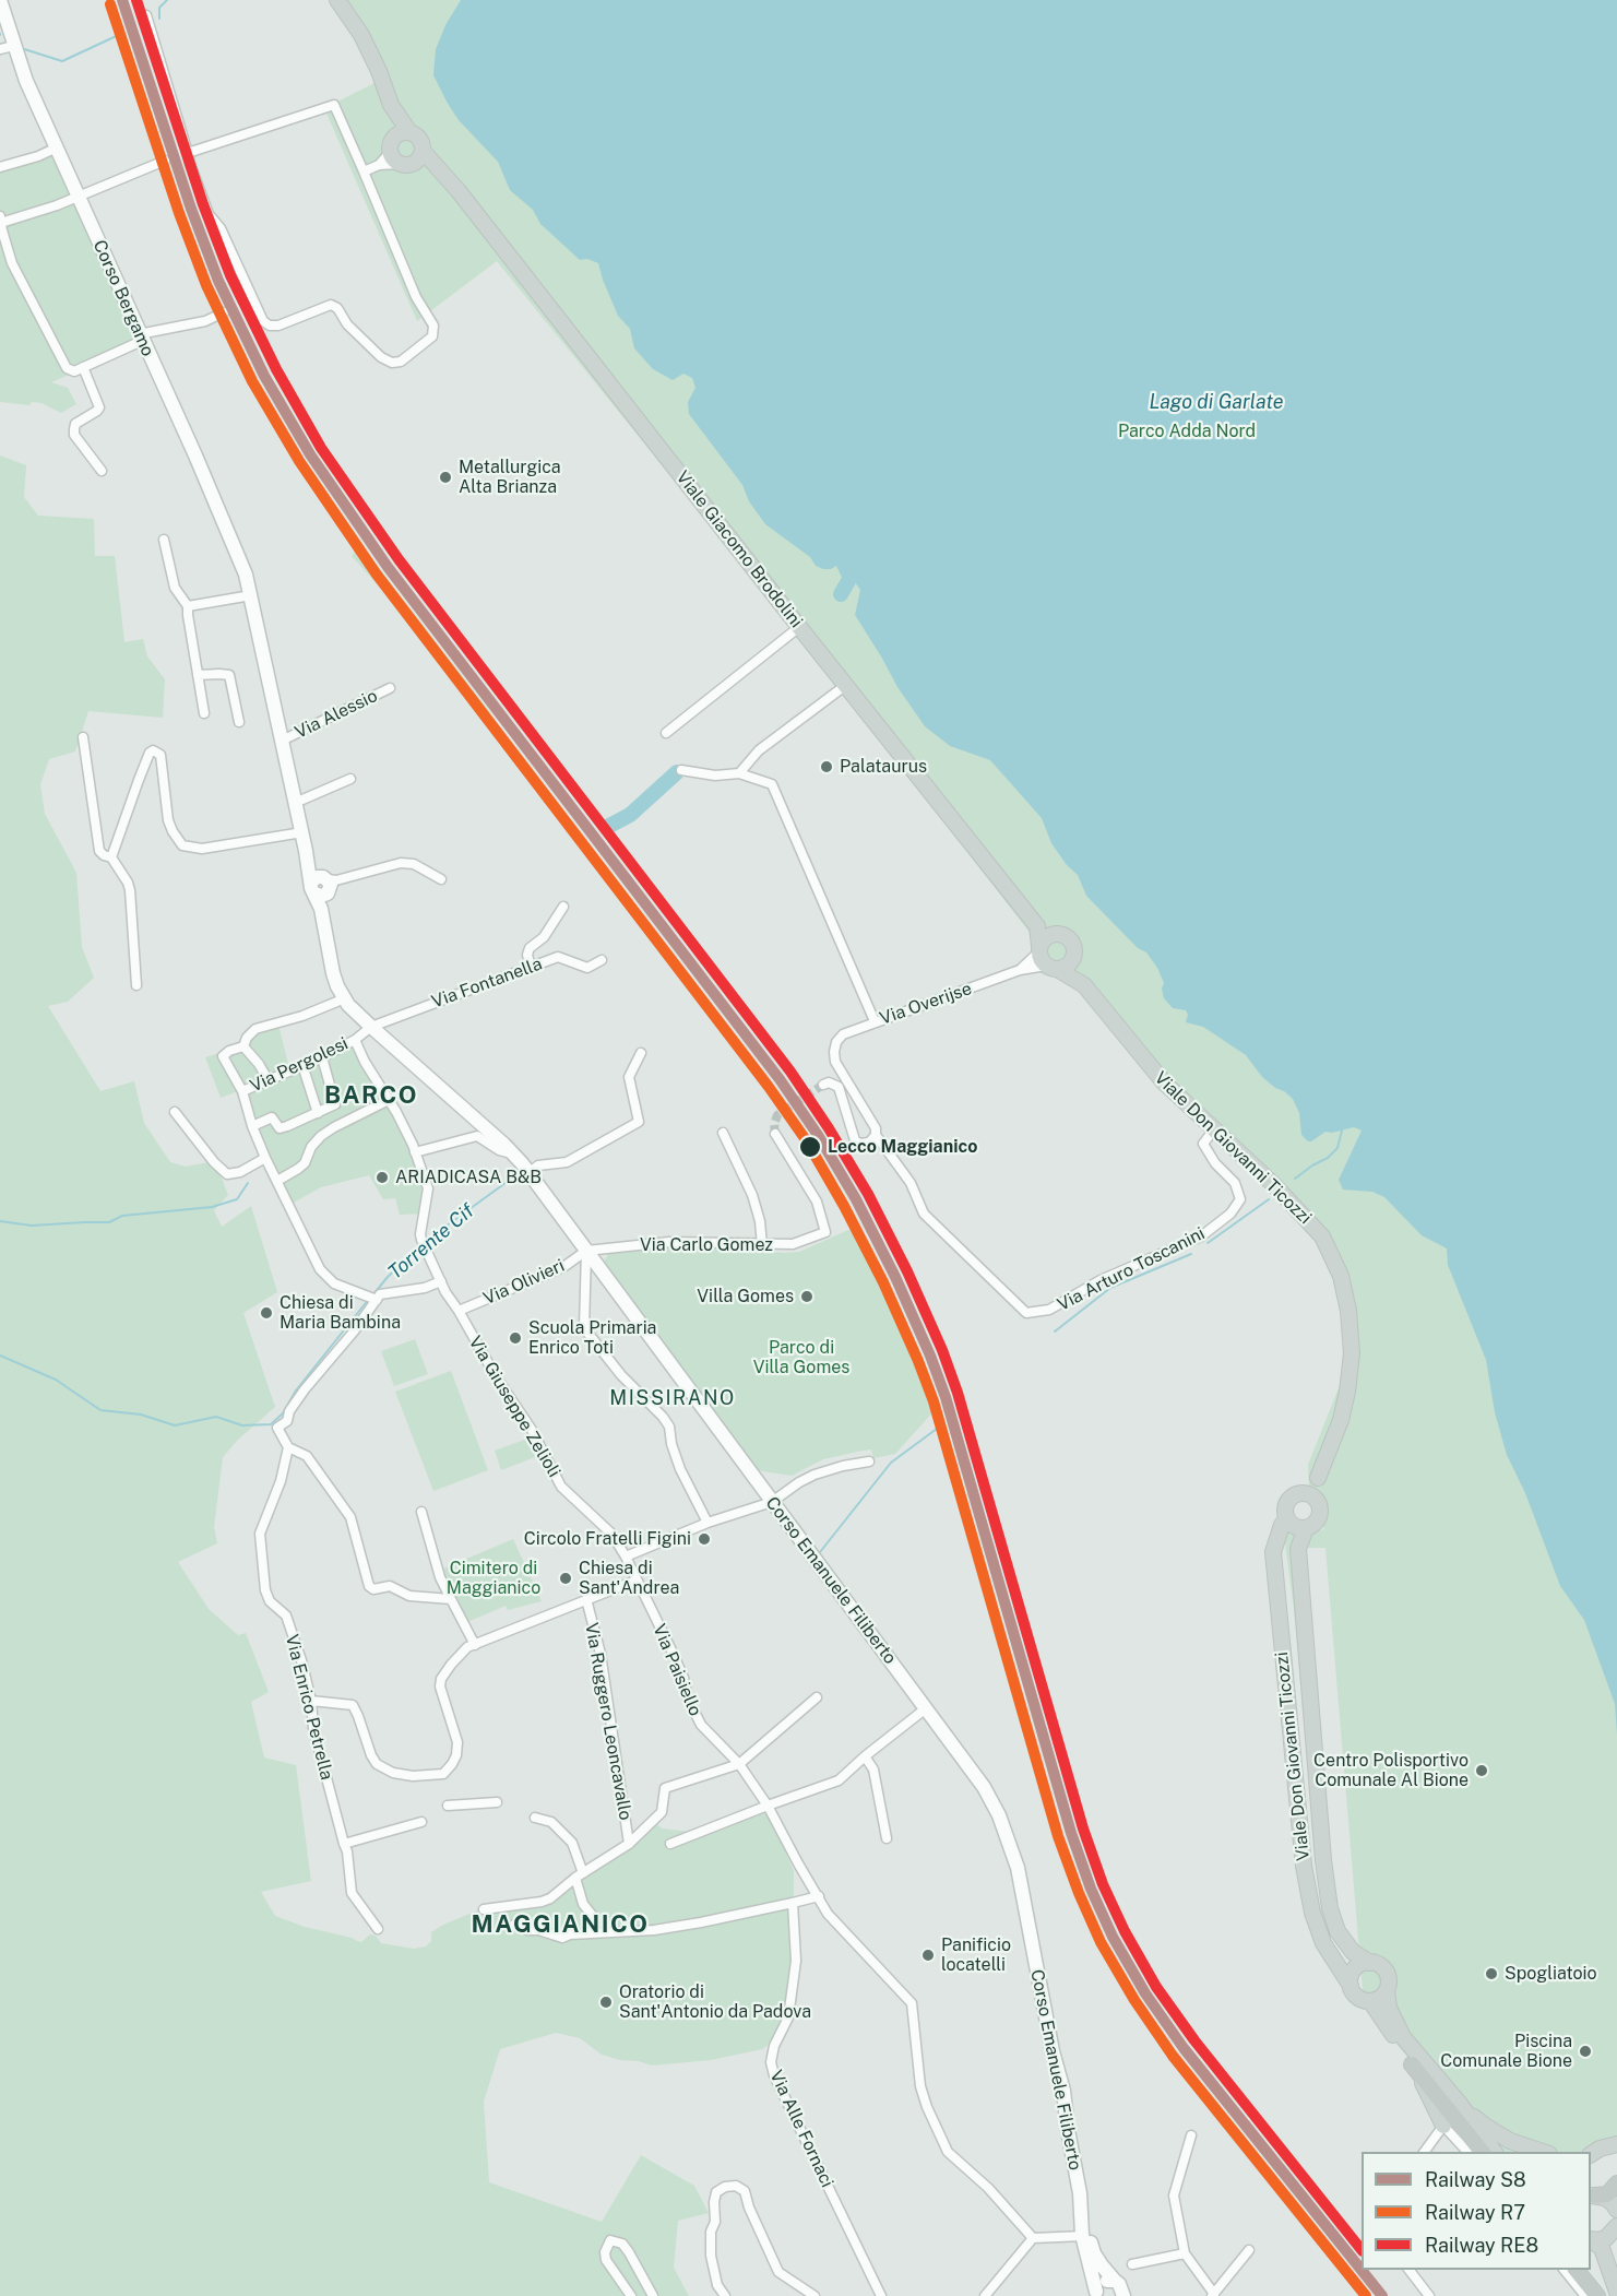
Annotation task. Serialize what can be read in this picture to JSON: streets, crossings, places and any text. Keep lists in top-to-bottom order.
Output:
{
  "streets": {
    "main road": [
      "Corso Bergamo",
      "Viale Giacomo Brodolini",
      "Viale Don Giovanni Ticozzi",
      "Corso Emanuele Filiberto"
    ],
    "street": [
      "Via Alessio",
      "Via Fontanella",
      "Via Overijse",
      "Via Pergolesi",
      "Via Carlo Gomez",
      "Via Arturo Toscanini",
      "Via Olivieri",
      "Via Giuseppe Zelioli",
      "Via Paisiello",
      "Via Enrico Petrella",
      "Via Ruggero Leoncavallo",
      "Via Alle Fornaci"
    ]
  },
  "crossings": [
    ["Corso Bergamo", "Via Alessio"],
    ["Corso Bergamo", "Corso Emanuele Filiberto"],
    ["Via Fontanella", "Via Pergolesi"],
    ["Via Fontanella", "Corso Emanuele Filiberto"],
    ["Via Overijse", "Viale Don Giovanni Ticozzi"],
    ["Via Overijse", "Via Arturo Toscanini"],
    ["Via Pergolesi", "Corso Emanuele Filiberto"],
    ["Viale Don Giovanni Ticozzi", "Via Arturo Toscanini"],
    ["Via Carlo Gomez", "Via Olivieri"],
    ["Via Carlo Gomez", "Corso Emanuele Filiberto"],
    ["Via Olivieri", "Via Giuseppe Zelioli"],
    ["Via Olivieri", "Corso Emanuele Filiberto"],
    ["Via Giuseppe Zelioli", "Via Paisiello"]
  ],
  "districts": ["BARCO", "MISSIRANO", "MAGGIANICO"],
  "water": ["Lago di Garlate", "Torrente Cif"],
  "parks": ["Parco Adda Nord", "Parco di Villa Gomes", "Cimitero di Maggianico"],
  "places": [
    "Metallurgica Alta Brianza",
    "Palataurus",
    "Lecco Maggianico",
    "ARIADICASA B&B",
    "Villa Gomes",
    "Chiesa di Maria Bambina",
    "Scuola Primaria Enrico Toti",
    "Circolo Fratelli Figini",
    "Chiesa di Sant'Andrea",
    "Centro Polisportivo Comunale Al Bione",
    "Panificio locatelli",
    "Spogliatoio",
    "Oratorio di Sant'Antonio da Padova",
    "Piscina Comunale Bione"
  ],
  "lines": ["rail line S8", "rail line RE8", "rail line R7"],
  "legend": ["Railway S8", "Railway R7", "Railway RE8"]
}
